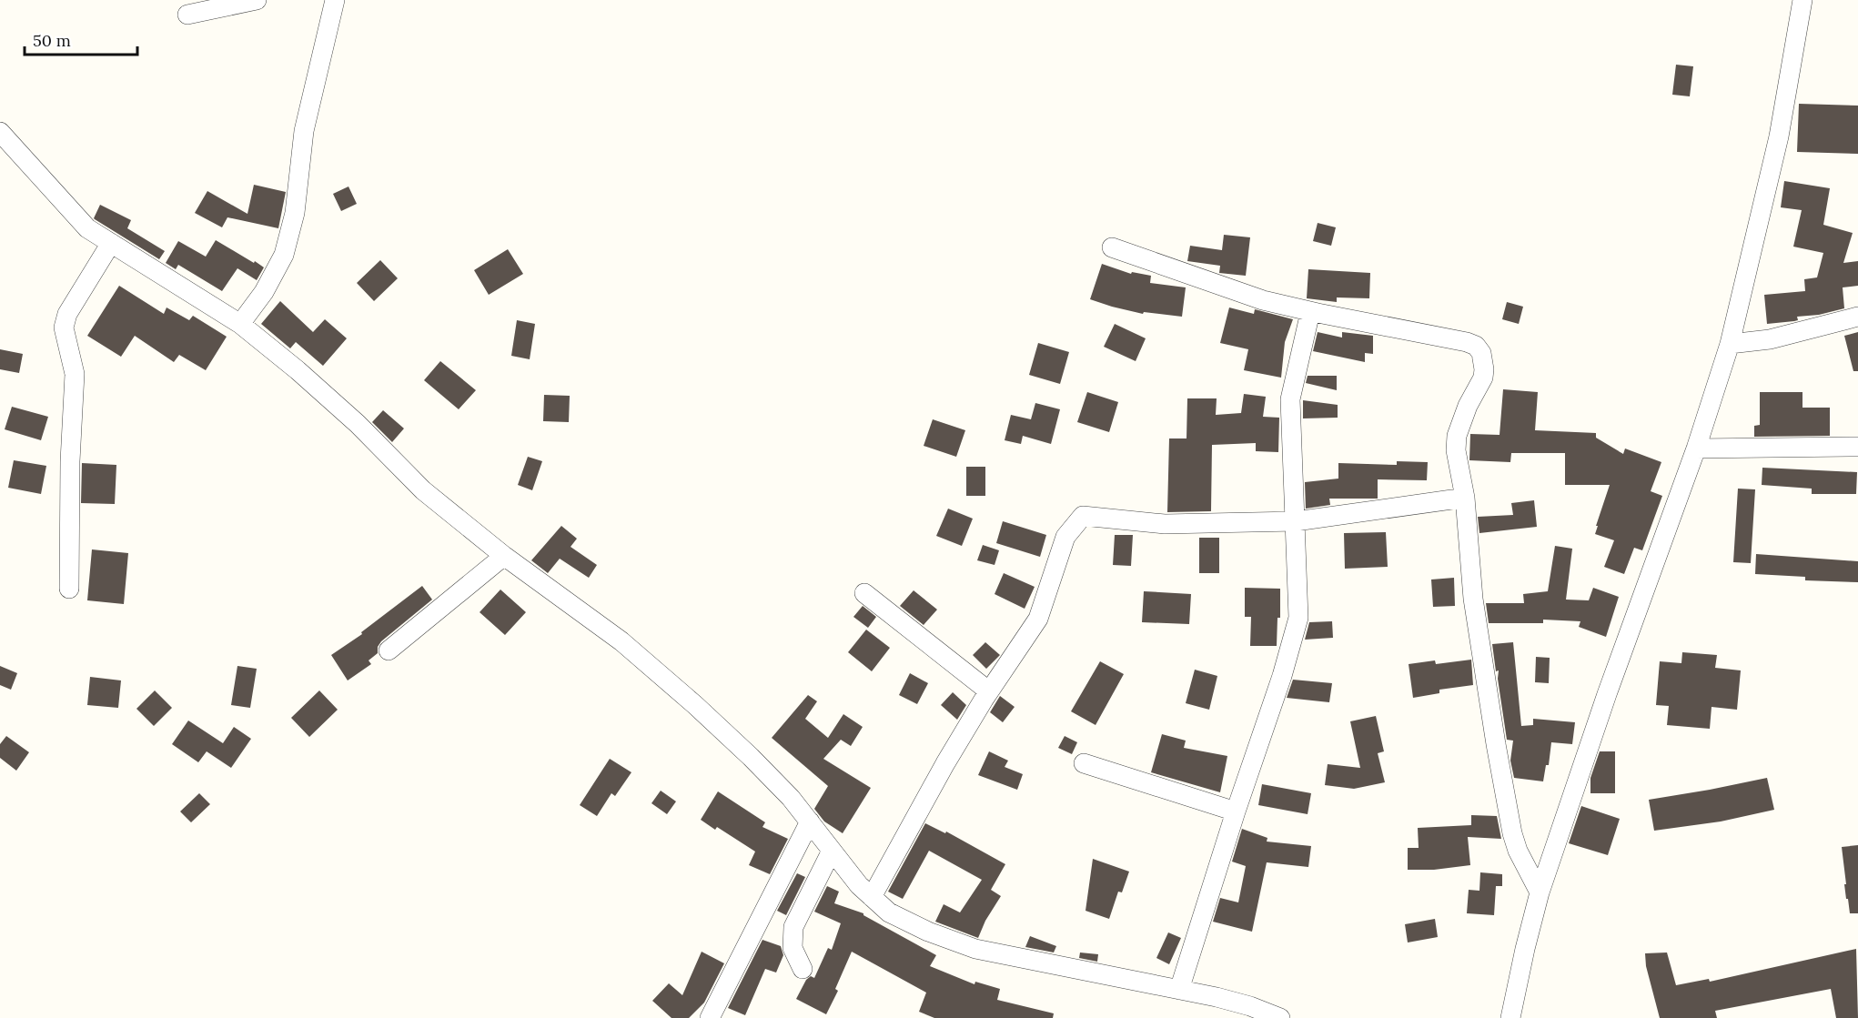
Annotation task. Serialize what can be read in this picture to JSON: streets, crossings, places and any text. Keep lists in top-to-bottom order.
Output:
{
  "scale_bar": "50 m"
}
